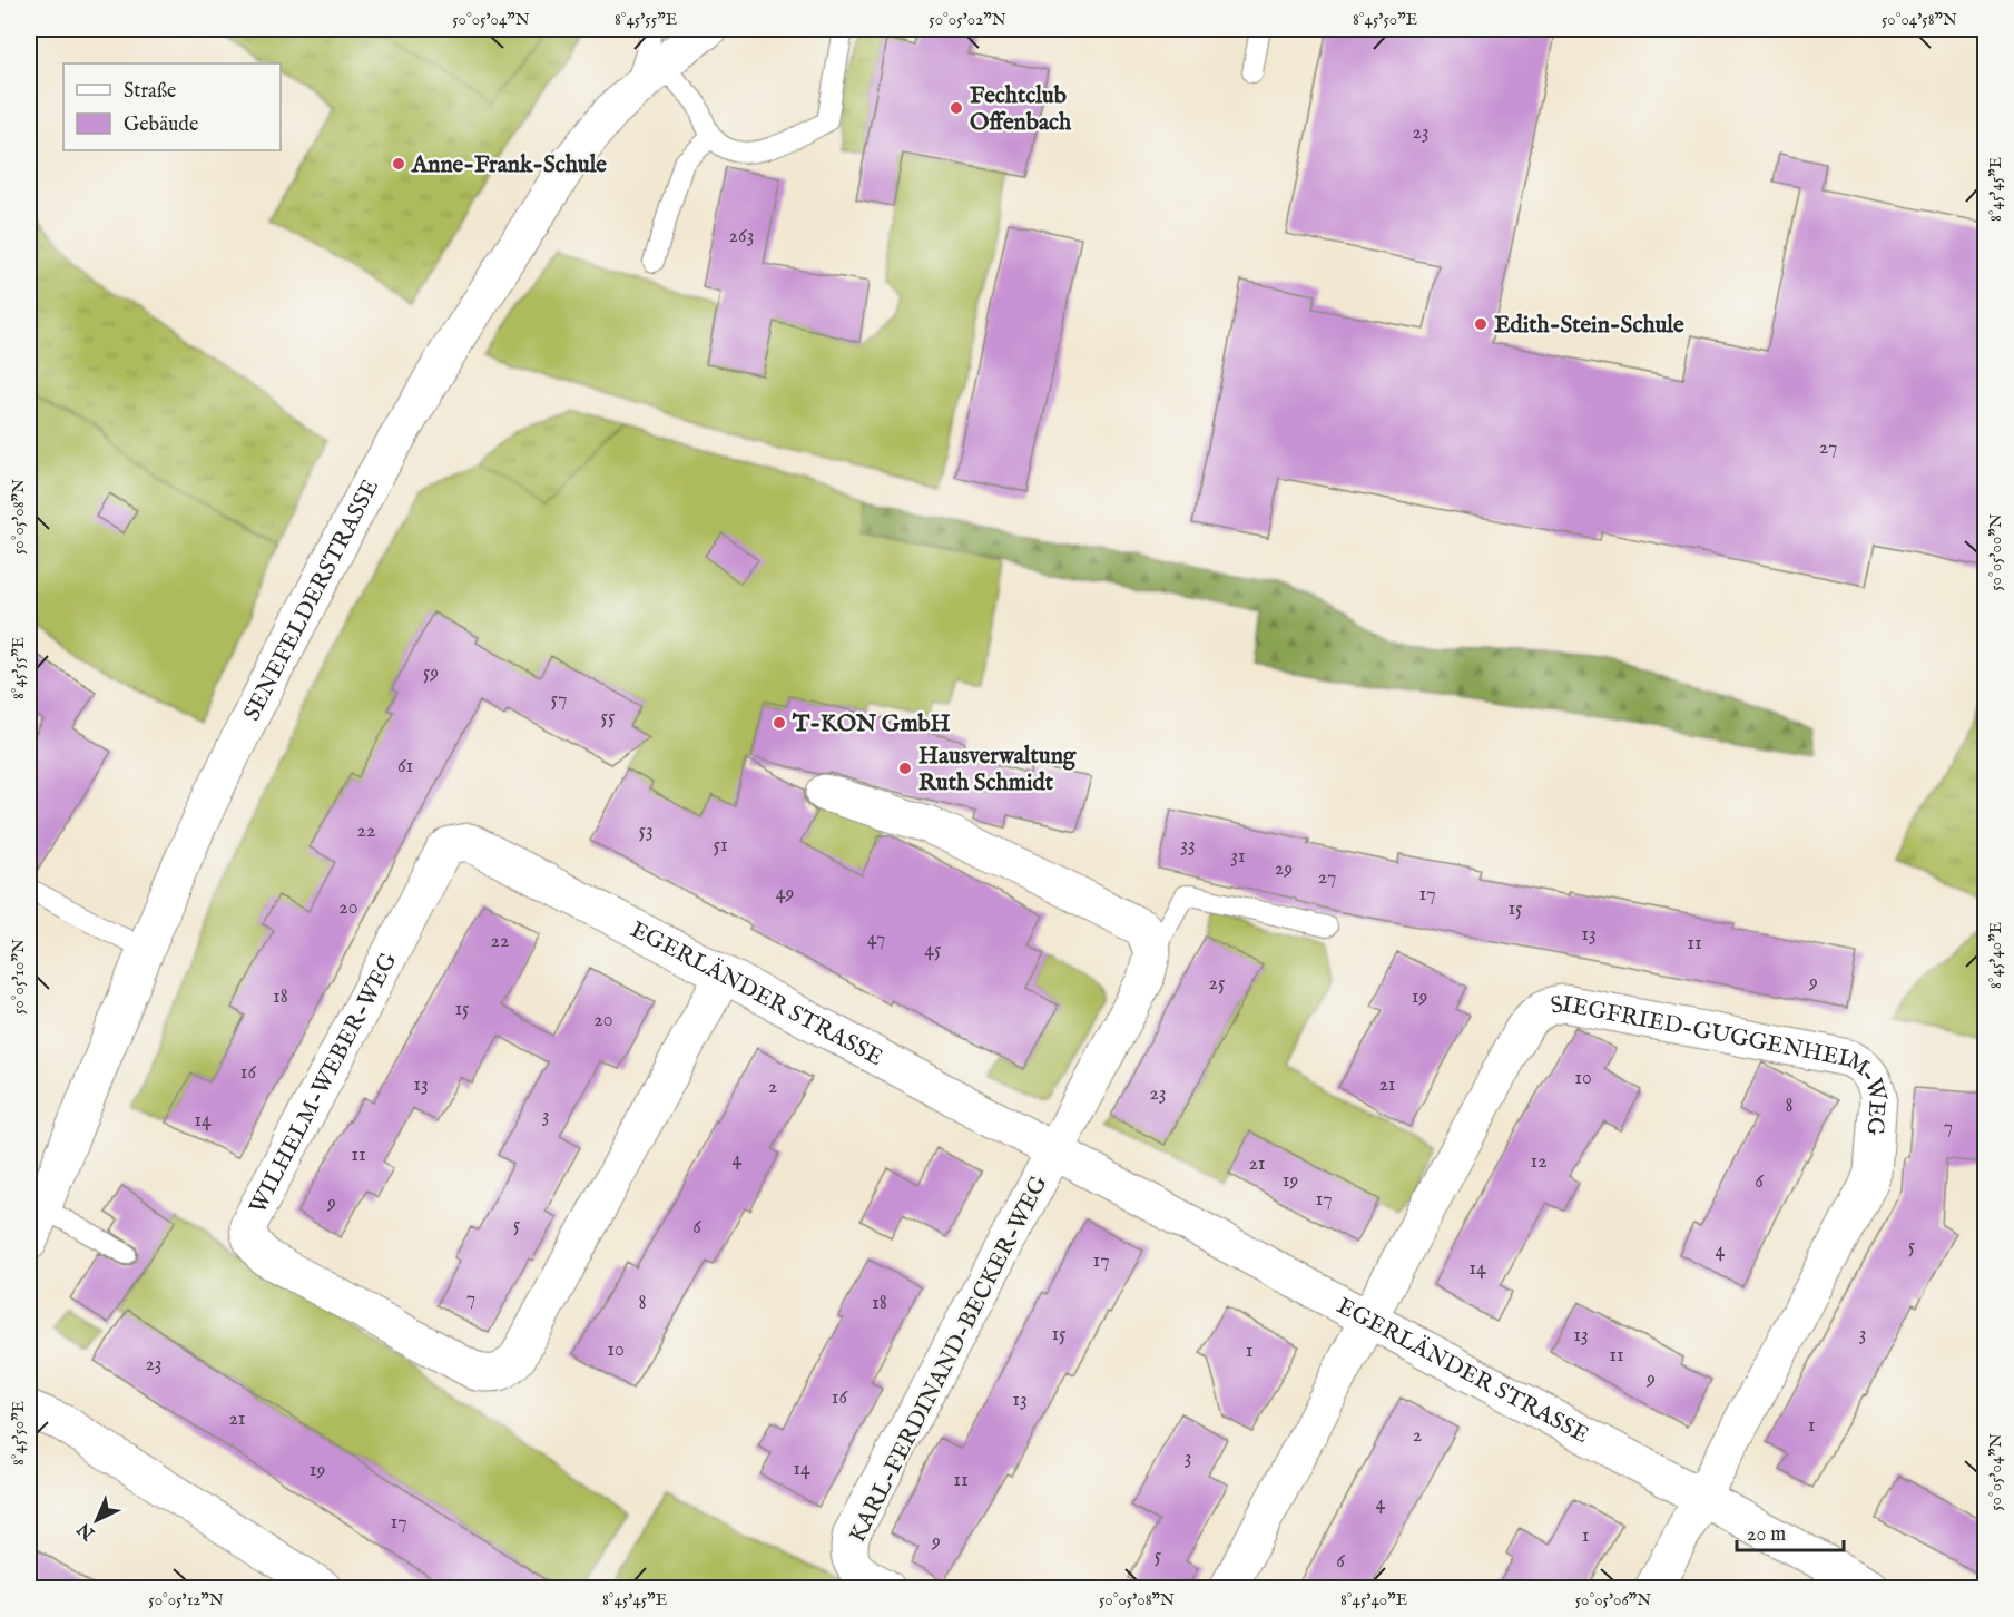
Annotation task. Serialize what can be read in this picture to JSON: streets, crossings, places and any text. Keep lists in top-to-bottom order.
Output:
{
  "streets": {
    "street": [
      "SENEFELDERSTRASSE",
      "EGERLÄNDER STRASSE",
      "SIEGFRIED-GUGGENHEIM-WEG",
      "WILHELM-WEBER-WEG",
      "KARL-FERDINAND-BECKER-WEG"
    ]
  },
  "crossings": [
    ["EGERLÄNDER STRASSE", "SIEGFRIED-GUGGENHEIM-WEG"],
    ["EGERLÄNDER STRASSE", "WILHELM-WEBER-WEG"],
    ["EGERLÄNDER STRASSE", "KARL-FERDINAND-BECKER-WEG"]
  ],
  "places": [
    "Fechtclub Offenbach",
    "Anne-Frank-Schule",
    "Edith-Stein-Schule",
    "T-KON GmbH",
    "Hausverwaltung Ruth Schmidt"
  ],
  "house_numbers": [
    "23",
    "263",
    "27",
    "59",
    "57",
    "55",
    "61",
    "22",
    "53",
    "51",
    "33",
    "31",
    "29",
    "27",
    "49",
    "17",
    "20",
    "15",
    "13",
    "47",
    "22",
    "11",
    "45",
    "9",
    "25",
    "18",
    "19",
    "15",
    "20",
    "16",
    "10",
    "13",
    "21",
    "2",
    "23",
    "8",
    "3",
    "14",
    "7",
    "11",
    "4",
    "12",
    "21",
    "19",
    "6",
    "17",
    "9",
    "5",
    "6",
    "5",
    "4",
    "17",
    "14",
    "7",
    "8",
    "18",
    "15",
    "3",
    "13",
    "10",
    "1",
    "11",
    "23",
    "9",
    "16",
    "13",
    "21",
    "1",
    "2",
    "3",
    "14",
    "19",
    "11",
    "4",
    "17",
    "1",
    "9",
    "5",
    "6"
  ],
  "legend": ["Straße", "Gebäude"],
  "scale_bar": "20 m",
  "north": "bottom left",
  "coordinates": [
    "50°05'04\"N",
    "8°45'55\"E",
    "50°05'02\"N",
    "8°45'50\"E",
    "50°04'58\"N",
    "8°45'45\"E",
    "50°05'08\"N",
    "50°05'00\"N",
    "8°45'40\"E",
    "50°05'10\"N",
    "50°05'12\"N",
    "50°05'06\"N"
  ]
}
